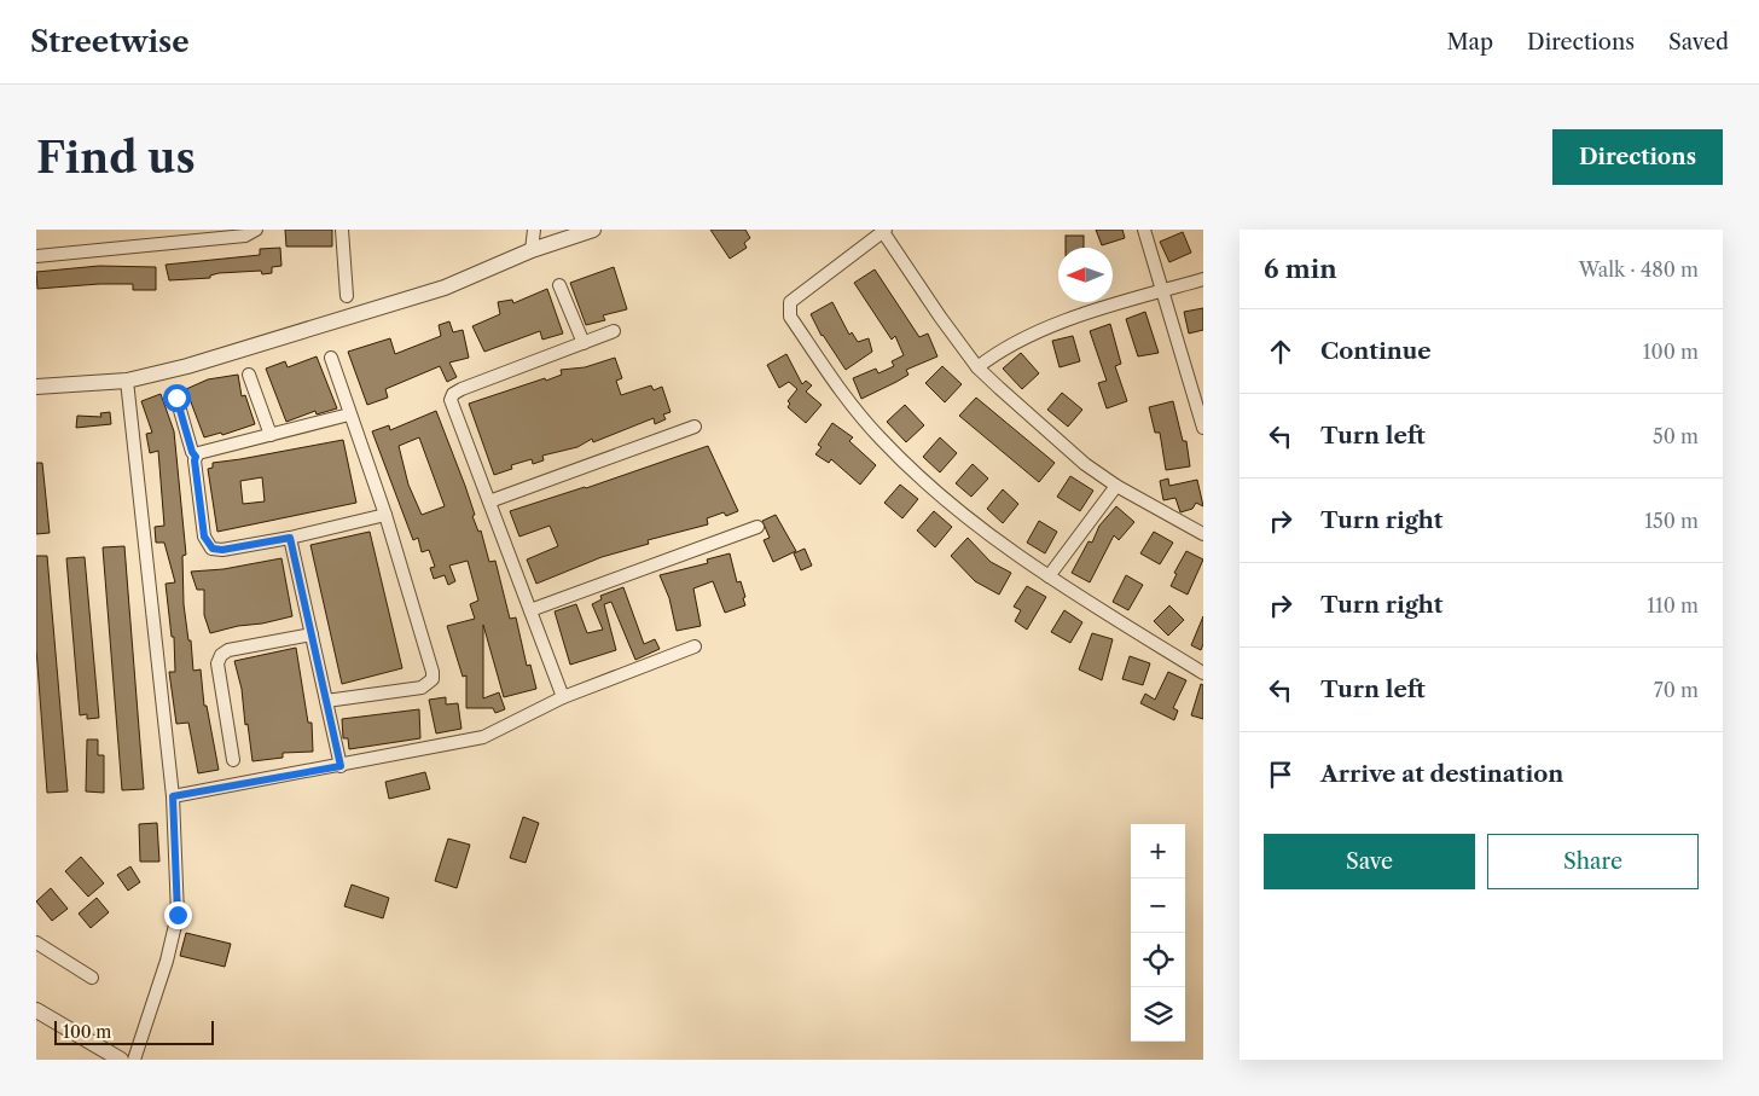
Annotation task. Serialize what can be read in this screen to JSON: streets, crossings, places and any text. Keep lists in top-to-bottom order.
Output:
{
  "scale_bar": "100 m",
  "north": "left",
  "page": {
    "header": "Streetwise",
    "nav": ["Map", "Directions", "Saved"],
    "buttons": [
      "Directions",
      ["Save", "Share"]
    ],
    "title": "Find us",
    "heading": ["6 min", "Walk · 480 m"],
    "list": [
      ["Continue", "100 m"],
      ["Turn left", "50 m"],
      ["Turn right", "150 m"],
      ["Turn right", "110 m"],
      ["Turn left", "70 m"],
      "Arrive at destination"
    ],
    "map_buttons": ["+", "−"],
    "scale": "100 m"
  }
}
